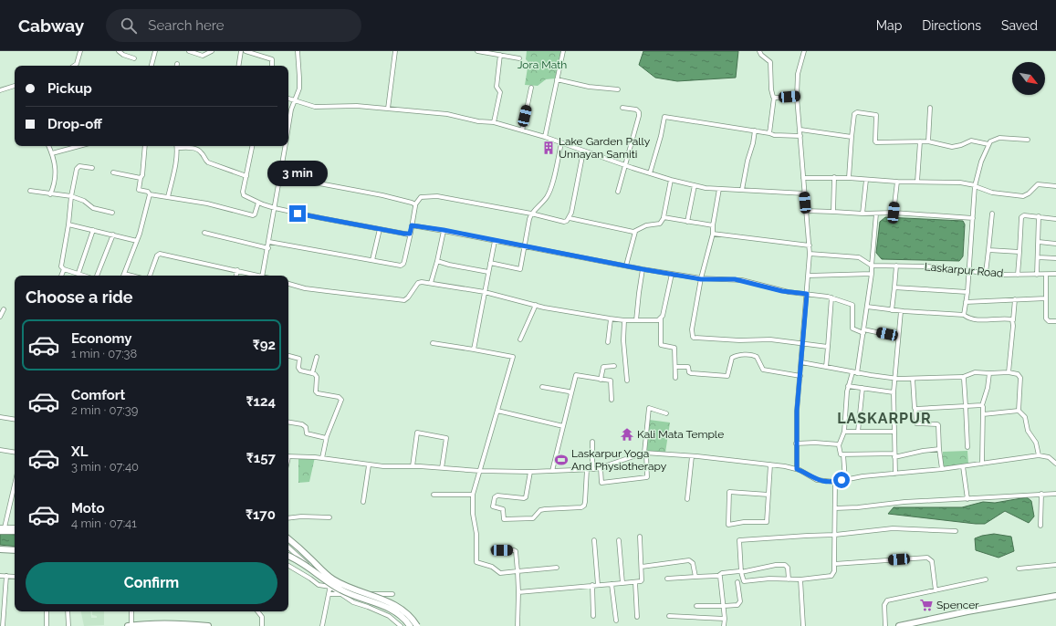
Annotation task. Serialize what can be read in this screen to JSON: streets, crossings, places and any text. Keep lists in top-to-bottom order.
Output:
{
  "streets": {
    "street": ["Laskarpur Road"]
  },
  "districts": ["LASKARPUR"],
  "parks": ["Jora Math"],
  "places": {
    "building": ["Lake Garden Pally Unnayan Samiti"],
    "temple": ["Kali Mata Temple"],
    "sports": ["Laskarpur Yoga And Physiotherapy"],
    "supermarket": ["Spencer"]
  },
  "north": "bottom right",
  "page": {
    "header": "Cabway",
    "search": "Search here",
    "nav": ["Map", "Directions", "Saved"],
    "banner": ["Pickup", "Drop-off"],
    "bubble": "3 min",
    "heading": "Choose a ride",
    "list": [
      {
        "name": "Economy",
        "note": "1 min · 07:38",
        "value": "₹92"
      },
      {
        "name": "Comfort",
        "note": "2 min · 07:39",
        "value": "₹124"
      },
      {
        "name": "XL",
        "note": "3 min · 07:40",
        "value": "₹157"
      },
      {
        "name": "Moto",
        "note": "4 min · 07:41",
        "value": "₹170"
      }
    ],
    "buttons": "Confirm"
  }
}
